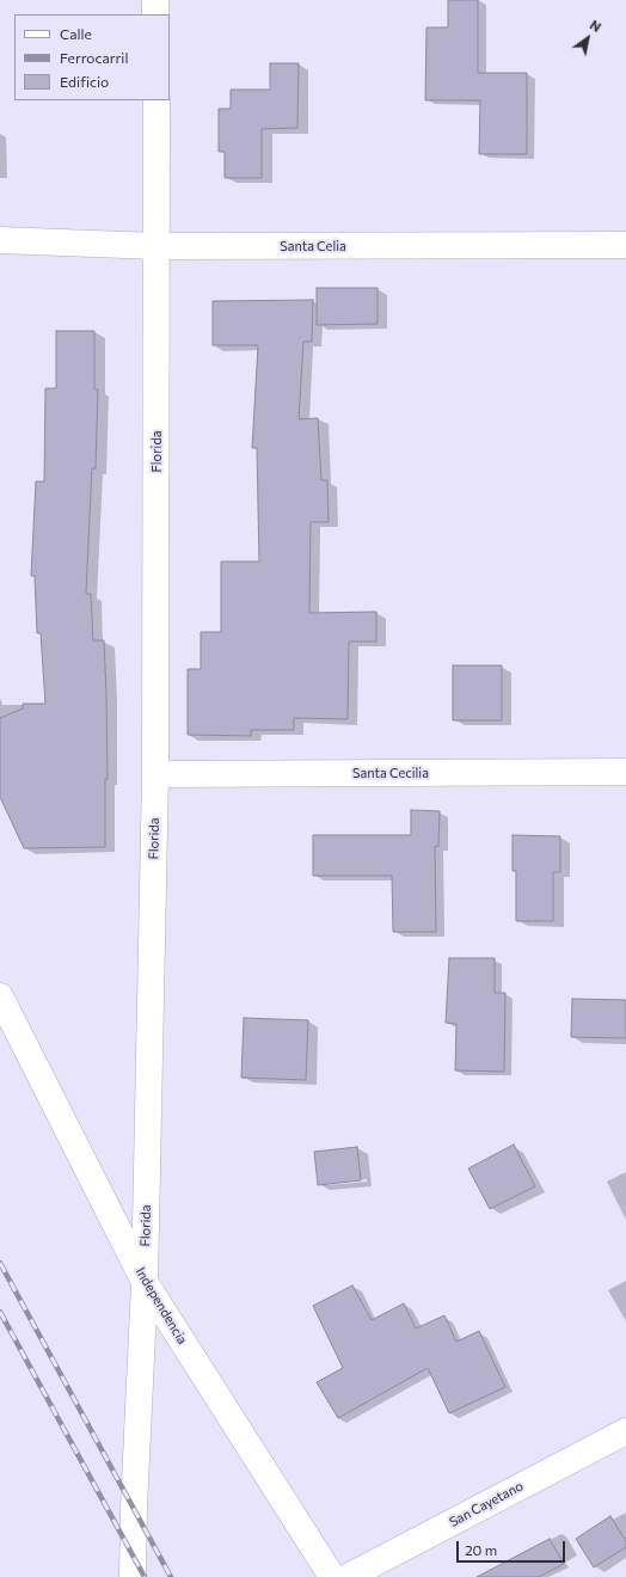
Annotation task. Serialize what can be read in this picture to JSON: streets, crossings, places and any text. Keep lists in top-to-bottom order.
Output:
{
  "streets": {
    "street": [
      "Santa Celia",
      "Florida",
      "Santa Cecilia",
      "Independencia",
      "San Cayetano"
    ]
  },
  "crossings": [
    ["Santa Celia", "Florida"],
    ["Florida", "Santa Cecilia"],
    ["Florida", "Independencia"]
  ],
  "legend": ["Calle", "Ferrocarril", "Edificio"],
  "scale_bar": "20 m",
  "north": "top right"
}
